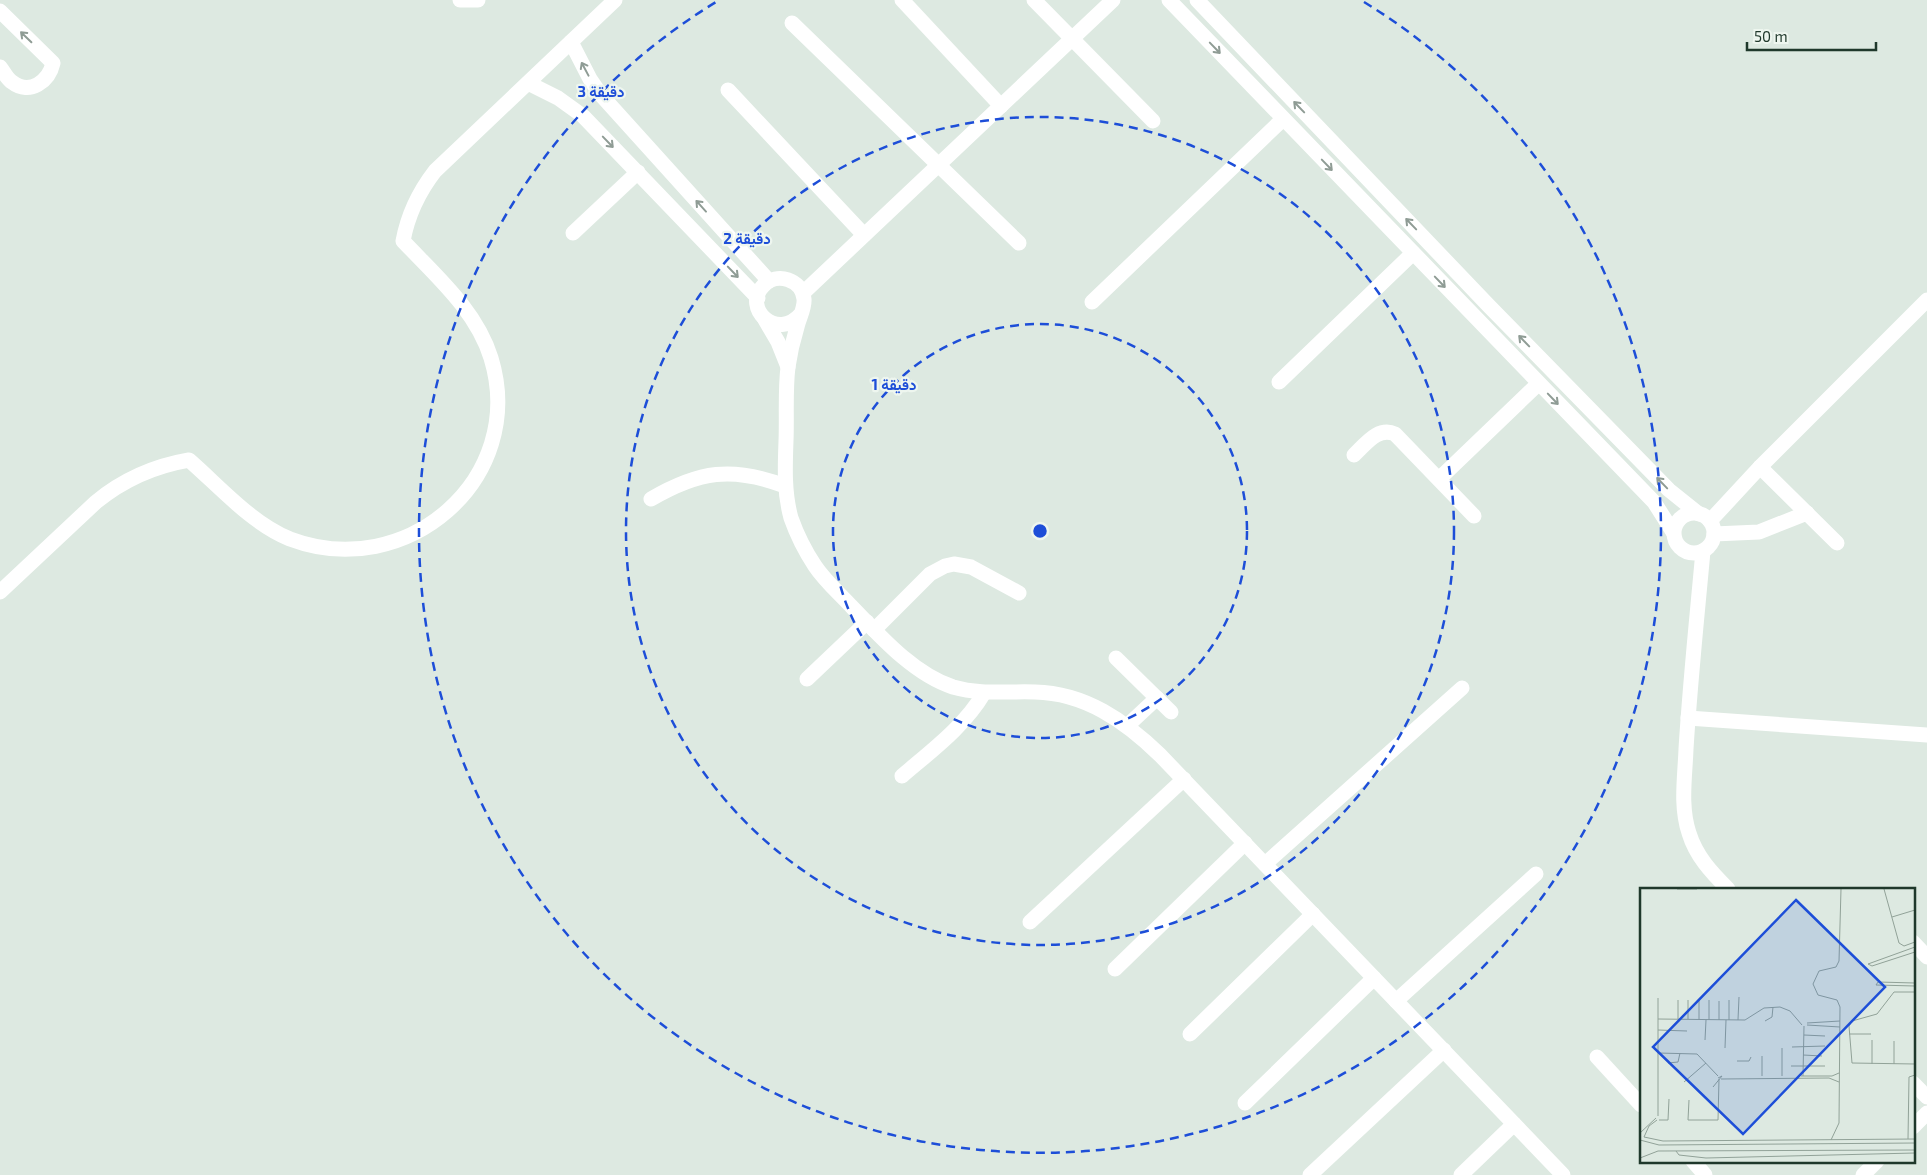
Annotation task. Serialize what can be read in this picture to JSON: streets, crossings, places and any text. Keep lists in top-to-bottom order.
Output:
{
  "scale_bar": "50 m",
  "rings": ["3 دقيقة", "2 دقيقة", "1 دقيقة"]
}
